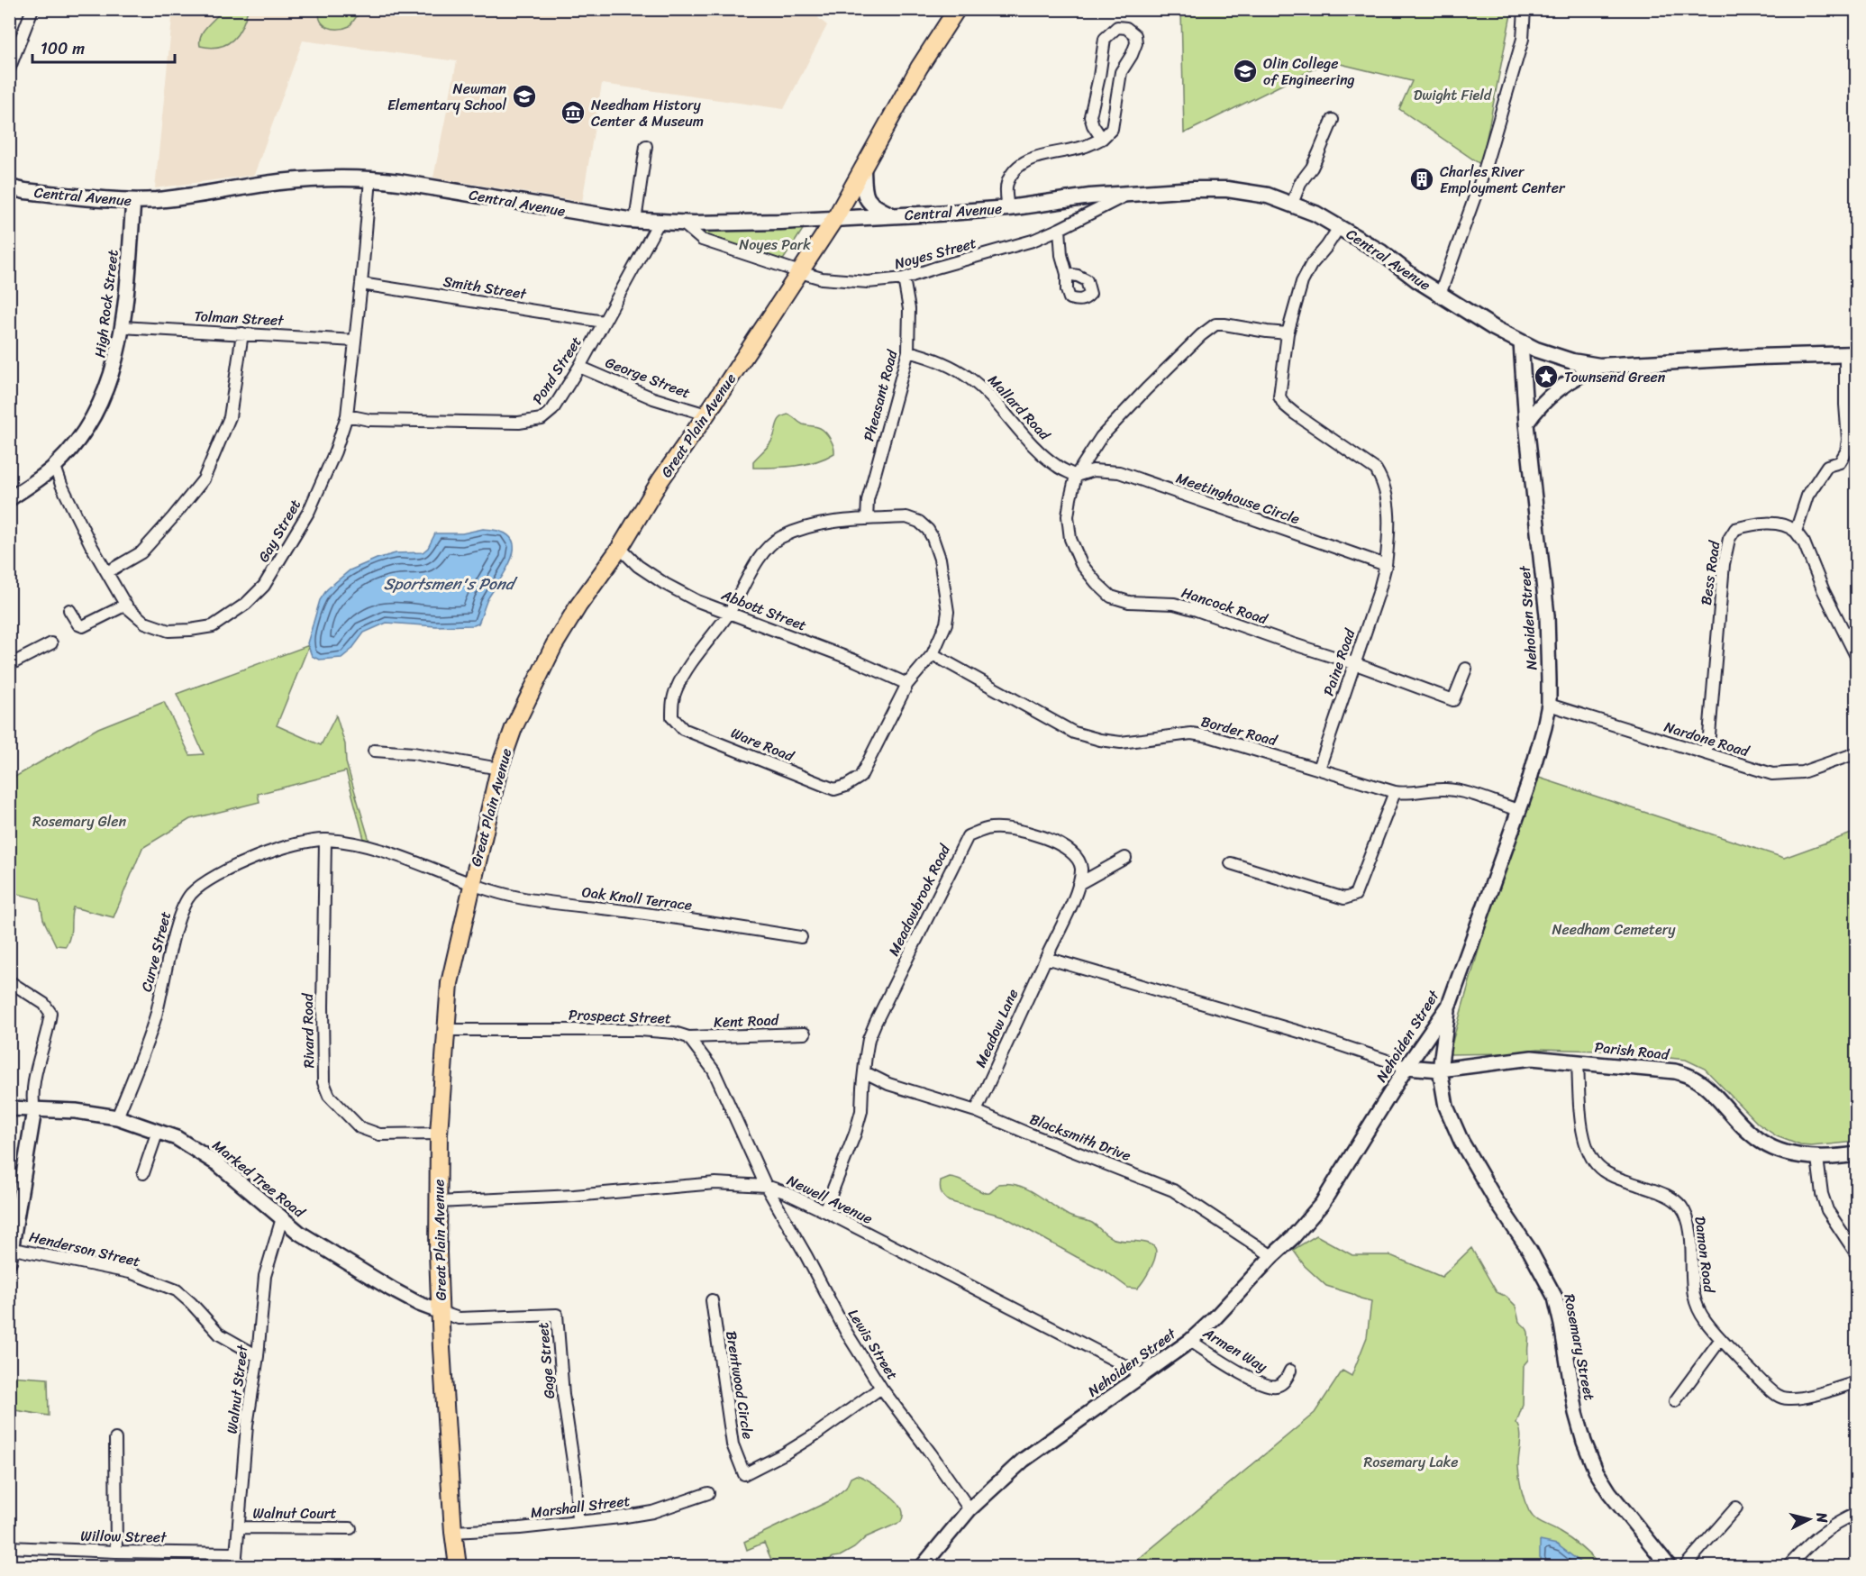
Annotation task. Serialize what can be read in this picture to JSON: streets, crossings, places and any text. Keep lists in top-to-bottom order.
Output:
{
  "streets": {
    "main road": ["Central Avenue", "Great Plain Avenue"],
    "street": [
      "Noyes Street",
      "Smith Street",
      "High Rock Street",
      "Tolman Street",
      "Pond Street",
      "George Street",
      "Pheasant Road",
      "Mallard Road",
      "Meetinghouse Circle",
      "Gay Street",
      "Bess Road",
      "Hancock Road",
      "Abbott Street",
      "Nehoiden Street",
      "Paine Road",
      "Border Road",
      "Nardone Road",
      "Ware Road",
      "Oak Knoll Terrace",
      "Meadowbrook Road",
      "Curve Street",
      "Prospect Street",
      "Kent Road",
      "Meadow Lane",
      "Rivard Road",
      "Parish Road",
      "Blacksmith Drive",
      "Marked Tree Road",
      "Newell Avenue",
      "Henderson Street",
      "Damon Road",
      "Lewis Street",
      "Rosemary Street",
      "Armen Way",
      "Gage Street",
      "Brentwood Circle",
      "Walnut Street",
      "Marshall Street",
      "Walnut Court",
      "Willow Street"
    ]
  },
  "crossings": [
    ["Central Avenue", "Noyes Street"],
    ["Central Avenue", "High Rock Street"],
    ["Central Avenue", "Pond Street"],
    ["Central Avenue", "Great Plain Avenue"],
    ["Central Avenue", "Gay Street"],
    ["Central Avenue", "Nehoiden Street"],
    ["Noyes Street", "Pheasant Road"],
    ["Noyes Street", "Great Plain Avenue"],
    ["Smith Street", "Pond Street"],
    ["Smith Street", "Gay Street"],
    ["High Rock Street", "Tolman Street"],
    ["High Rock Street", "Gay Street"],
    ["Tolman Street", "Gay Street"],
    ["Pond Street", "George Street"],
    ["Pond Street", "Gay Street"],
    ["George Street", "Great Plain Avenue"],
    ["Pheasant Road", "Mallard Road"],
    ["Pheasant Road", "Ware Road"],
    ["Mallard Road", "Meetinghouse Circle"],
    ["Mallard Road", "Hancock Road"],
    ["Great Plain Avenue", "Abbott Street"],
    ["Great Plain Avenue", "Oak Knoll Terrace"],
    ["Great Plain Avenue", "Curve Street"],
    ["Great Plain Avenue", "Prospect Street"],
    ["Great Plain Avenue", "Rivard Road"],
    ["Great Plain Avenue", "Marked Tree Road"],
    ["Great Plain Avenue", "Newell Avenue"],
    ["Great Plain Avenue", "Gage Street"],
    ["Great Plain Avenue", "Marshall Street"],
    ["Meetinghouse Circle", "Hancock Road"],
    ["Meetinghouse Circle", "Paine Road"],
    ["Bess Road", "Nardone Road"],
    ["Hancock Road", "Paine Road"],
    ["Abbott Street", "Ware Road"],
    ["Nehoiden Street", "Border Road"],
    ["Nehoiden Street", "Nardone Road"],
    ["Nehoiden Street", "Parish Road"],
    ["Nehoiden Street", "Blacksmith Drive"],
    ["Nehoiden Street", "Newell Avenue"],
    ["Nehoiden Street", "Lewis Street"],
    ["Nehoiden Street", "Rosemary Street"],
    ["Nehoiden Street", "Armen Way"],
    ["Paine Road", "Border Road"],
    ["Border Road", "Ware Road"],
    ["Oak Knoll Terrace", "Curve Street"],
    ["Meadowbrook Road", "Meadow Lane"],
    ["Meadowbrook Road", "Blacksmith Drive"],
    ["Meadowbrook Road", "Newell Avenue"],
    ["Curve Street", "Rivard Road"],
    ["Curve Street", "Marked Tree Road"],
    ["Prospect Street", "Kent Road"],
    ["Prospect Street", "Newell Avenue"],
    ["Prospect Street", "Lewis Street"],
    ["Meadow Lane", "Blacksmith Drive"],
    ["Parish Road", "Damon Road"],
    ["Parish Road", "Rosemary Street"],
    ["Marked Tree Road", "Gage Street"],
    ["Marked Tree Road", "Walnut Street"],
    ["Newell Avenue", "Lewis Street"],
    ["Henderson Street", "Walnut Street"],
    ["Lewis Street", "Brentwood Circle"],
    ["Gage Street", "Marshall Street"],
    ["Walnut Street", "Walnut Court"],
    ["Walnut Street", "Willow Street"]
  ],
  "water": ["Sportsmen's Pond"],
  "parks": [
    "Dwight Field",
    "Noyes Park",
    "Rosemary Glen",
    "Needham Cemetery",
    "Rosemary Lake"
  ],
  "places": {
    "school or university": ["Olin College of Engineering", "Newman Elementary School"],
    "museum": ["Needham History Center & Museum"],
    "building": ["Charles River Employment Center"],
    "place": ["Townsend Green"]
  },
  "scale_bar": "100 m",
  "north": "right"
}
